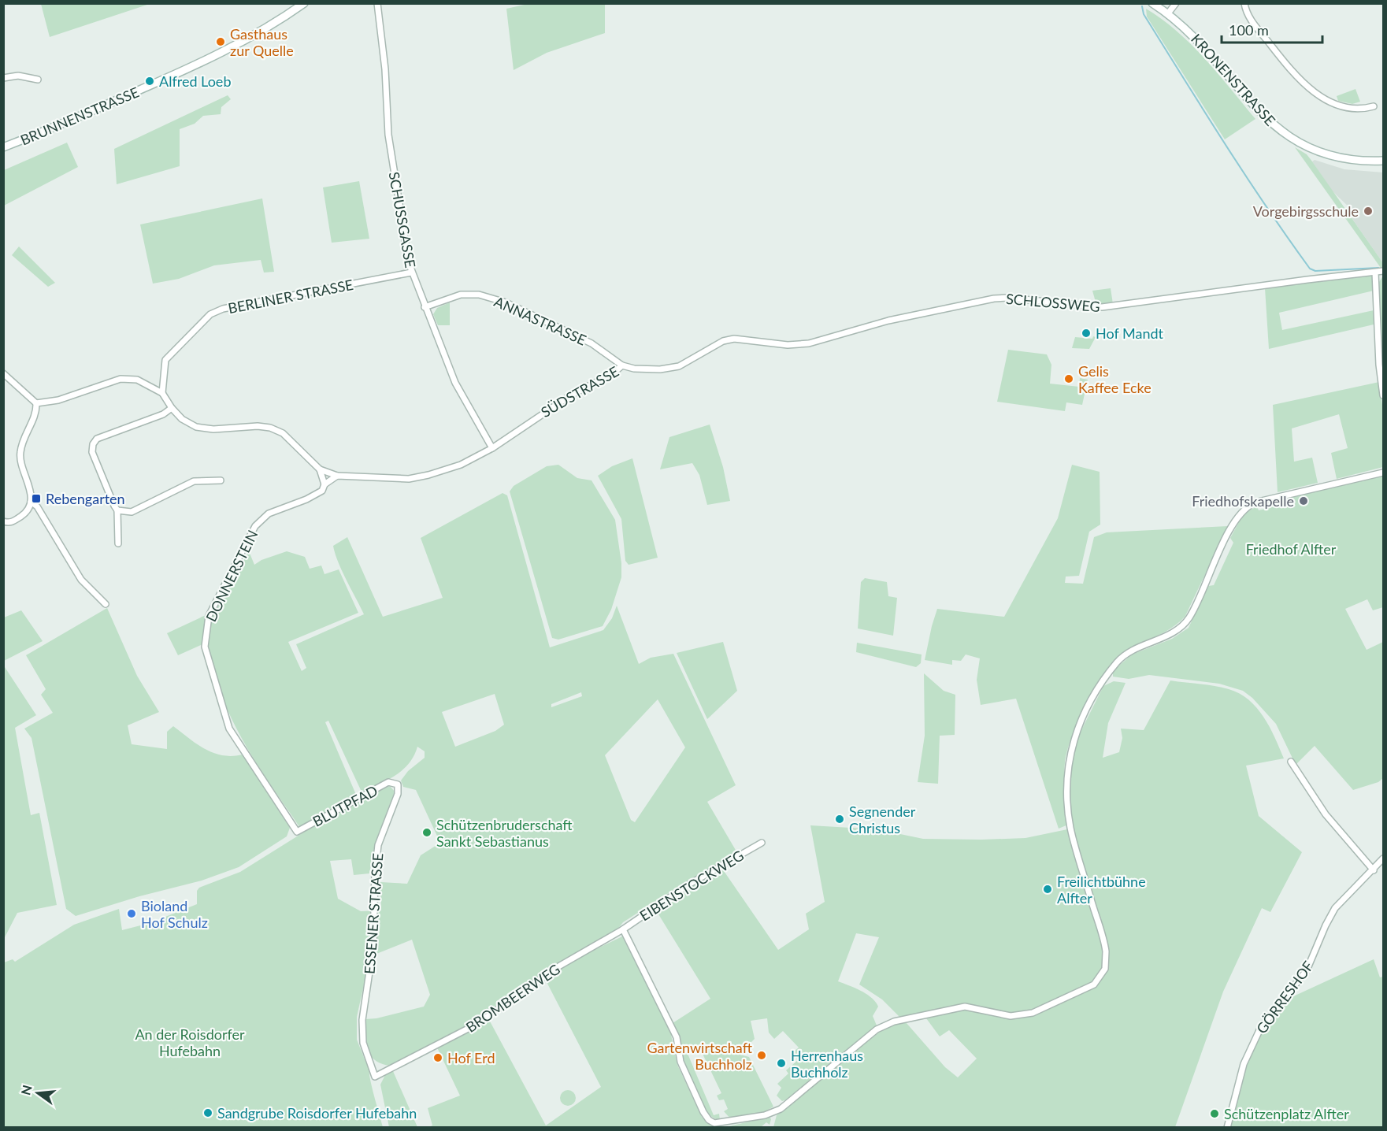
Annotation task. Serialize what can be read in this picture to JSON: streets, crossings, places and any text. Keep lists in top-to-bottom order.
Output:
{
  "streets": {
    "street": [
      "KRONENSTRASSE",
      "BRUNNENSTRASSE",
      "SCHUSSGASSE",
      "BERLINER STRASSE",
      "SCHLOSSWEG",
      "ANNASTRASSE",
      "SÜDSTRASSE",
      "DONNERSTEIN",
      "BLUTPFAD",
      "EIBENSTOCKWEG",
      "ESSENER STRASSE",
      "GÖRRESHOF",
      "BROMBEERWEG"
    ]
  },
  "crossings": [
    ["SCHUSSGASSE", "BERLINER STRASSE"],
    ["SCHUSSGASSE", "ANNASTRASSE"],
    ["SCHUSSGASSE", "SÜDSTRASSE"],
    ["SCHLOSSWEG", "SÜDSTRASSE"],
    ["ANNASTRASSE", "SÜDSTRASSE"],
    ["DONNERSTEIN", "BLUTPFAD"],
    ["BLUTPFAD", "ESSENER STRASSE"],
    ["EIBENSTOCKWEG", "BROMBEERWEG"],
    ["ESSENER STRASSE", "BROMBEERWEG"]
  ],
  "parks": ["Friedhof Alfter", "An der Roisdorfer Hufebahn"],
  "places": {
    "other": [
      "Gasthaus zur Quelle",
      "Alfred Loeb",
      "Vorgebirgsschule",
      "Hof Mandt",
      "Gelis Kaffee Ecke",
      "Friedhofskapelle",
      "Segnender Christus",
      "Schützenbruderschaft Sankt Sebastianus",
      "Freilichtbühne Alfter",
      "Bioland Hof Schulz",
      "Gartenwirtschaft Buchholz",
      "Hof Erd",
      "Herrenhaus Buchholz",
      "Sandgrube Roisdorfer Hufebahn",
      "Schützenplatz Alfter"
    ],
    "transit": ["Rebengarten"]
  },
  "scale_bar": "100 m",
  "north": "left"
}
